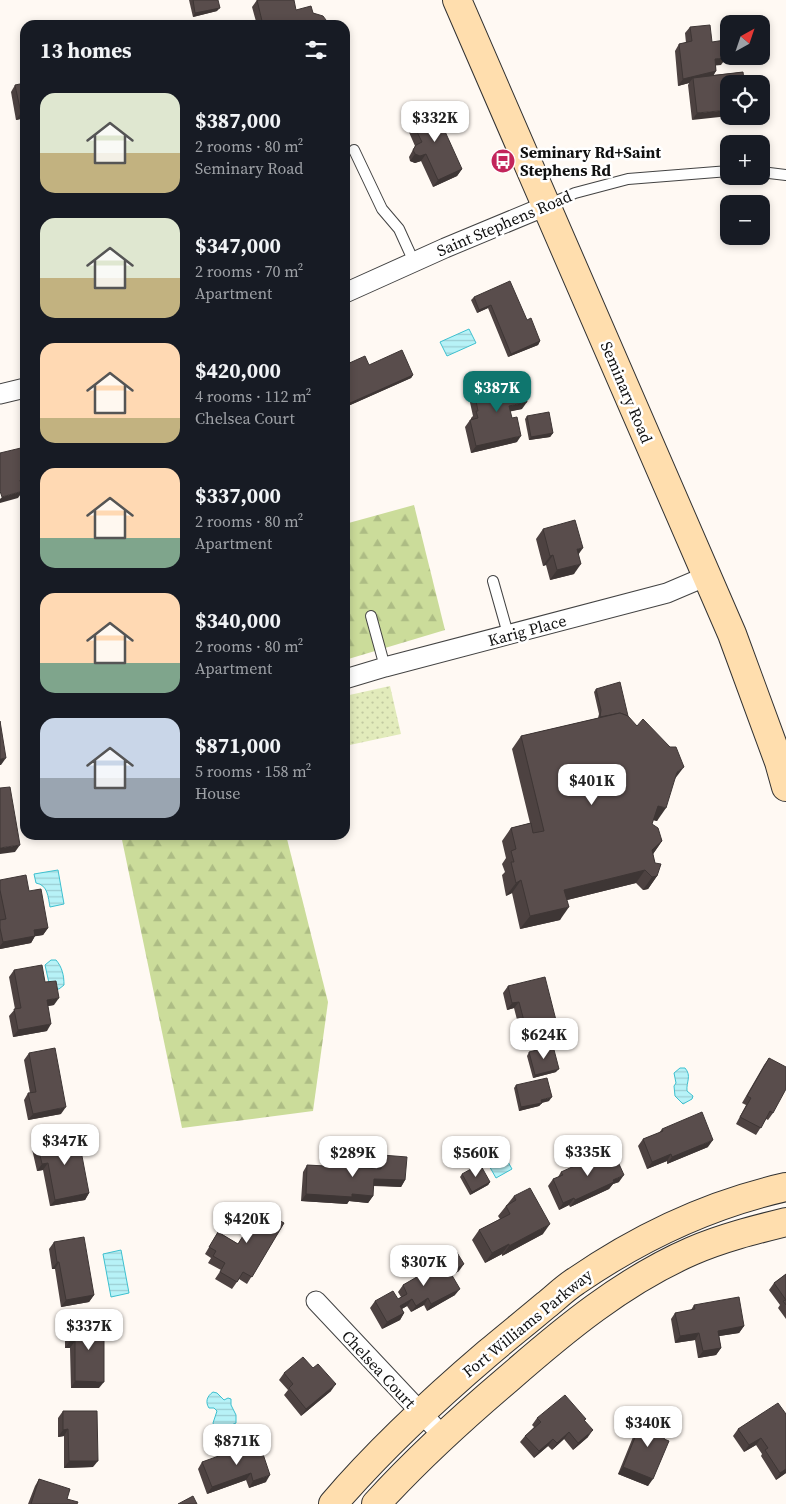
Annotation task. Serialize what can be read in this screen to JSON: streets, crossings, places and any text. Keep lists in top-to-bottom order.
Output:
{
  "streets": {
    "street": [
      "Saint Stephens Road",
      "Seminary Road",
      "Karig Place",
      "Fort Williams Parkway",
      "Chelsea Court"
    ]
  },
  "crossings": [
    ["Saint Stephens Road", "Seminary Road"],
    ["Seminary Road", "Karig Place"],
    ["Fort Williams Parkway", "Chelsea Court"]
  ],
  "places": {
    "bus stop": ["Seminary Rd+Saint Stephens Rd"]
  },
  "north": "top right",
  "page": {
    "map_buttons": ["+", "−"],
    "heading": "13 homes",
    "list": [
      {
        "name": "$387,000",
        "note": "2 rooms · 80 m² · Seminary Road"
      },
      {
        "name": "$347,000",
        "note": "2 rooms · 70 m² · Apartment"
      },
      {
        "name": "$420,000",
        "note": "4 rooms · 112 m² · Chelsea Court"
      },
      {
        "name": "$337,000",
        "note": "2 rooms · 80 m² · Apartment"
      },
      {
        "name": "$340,000",
        "note": "2 rooms · 80 m² · Apartment"
      },
      {
        "name": "$871,000",
        "note": "5 rooms · 158 m² · House"
      }
    ],
    "price": [
      "$332K",
      "$387K",
      "$401K",
      "$624K",
      "$347K",
      "$335K",
      "$289K",
      "$560K",
      "$420K",
      "$307K",
      "$337K",
      "$340K",
      "$871K"
    ]
  }
}
